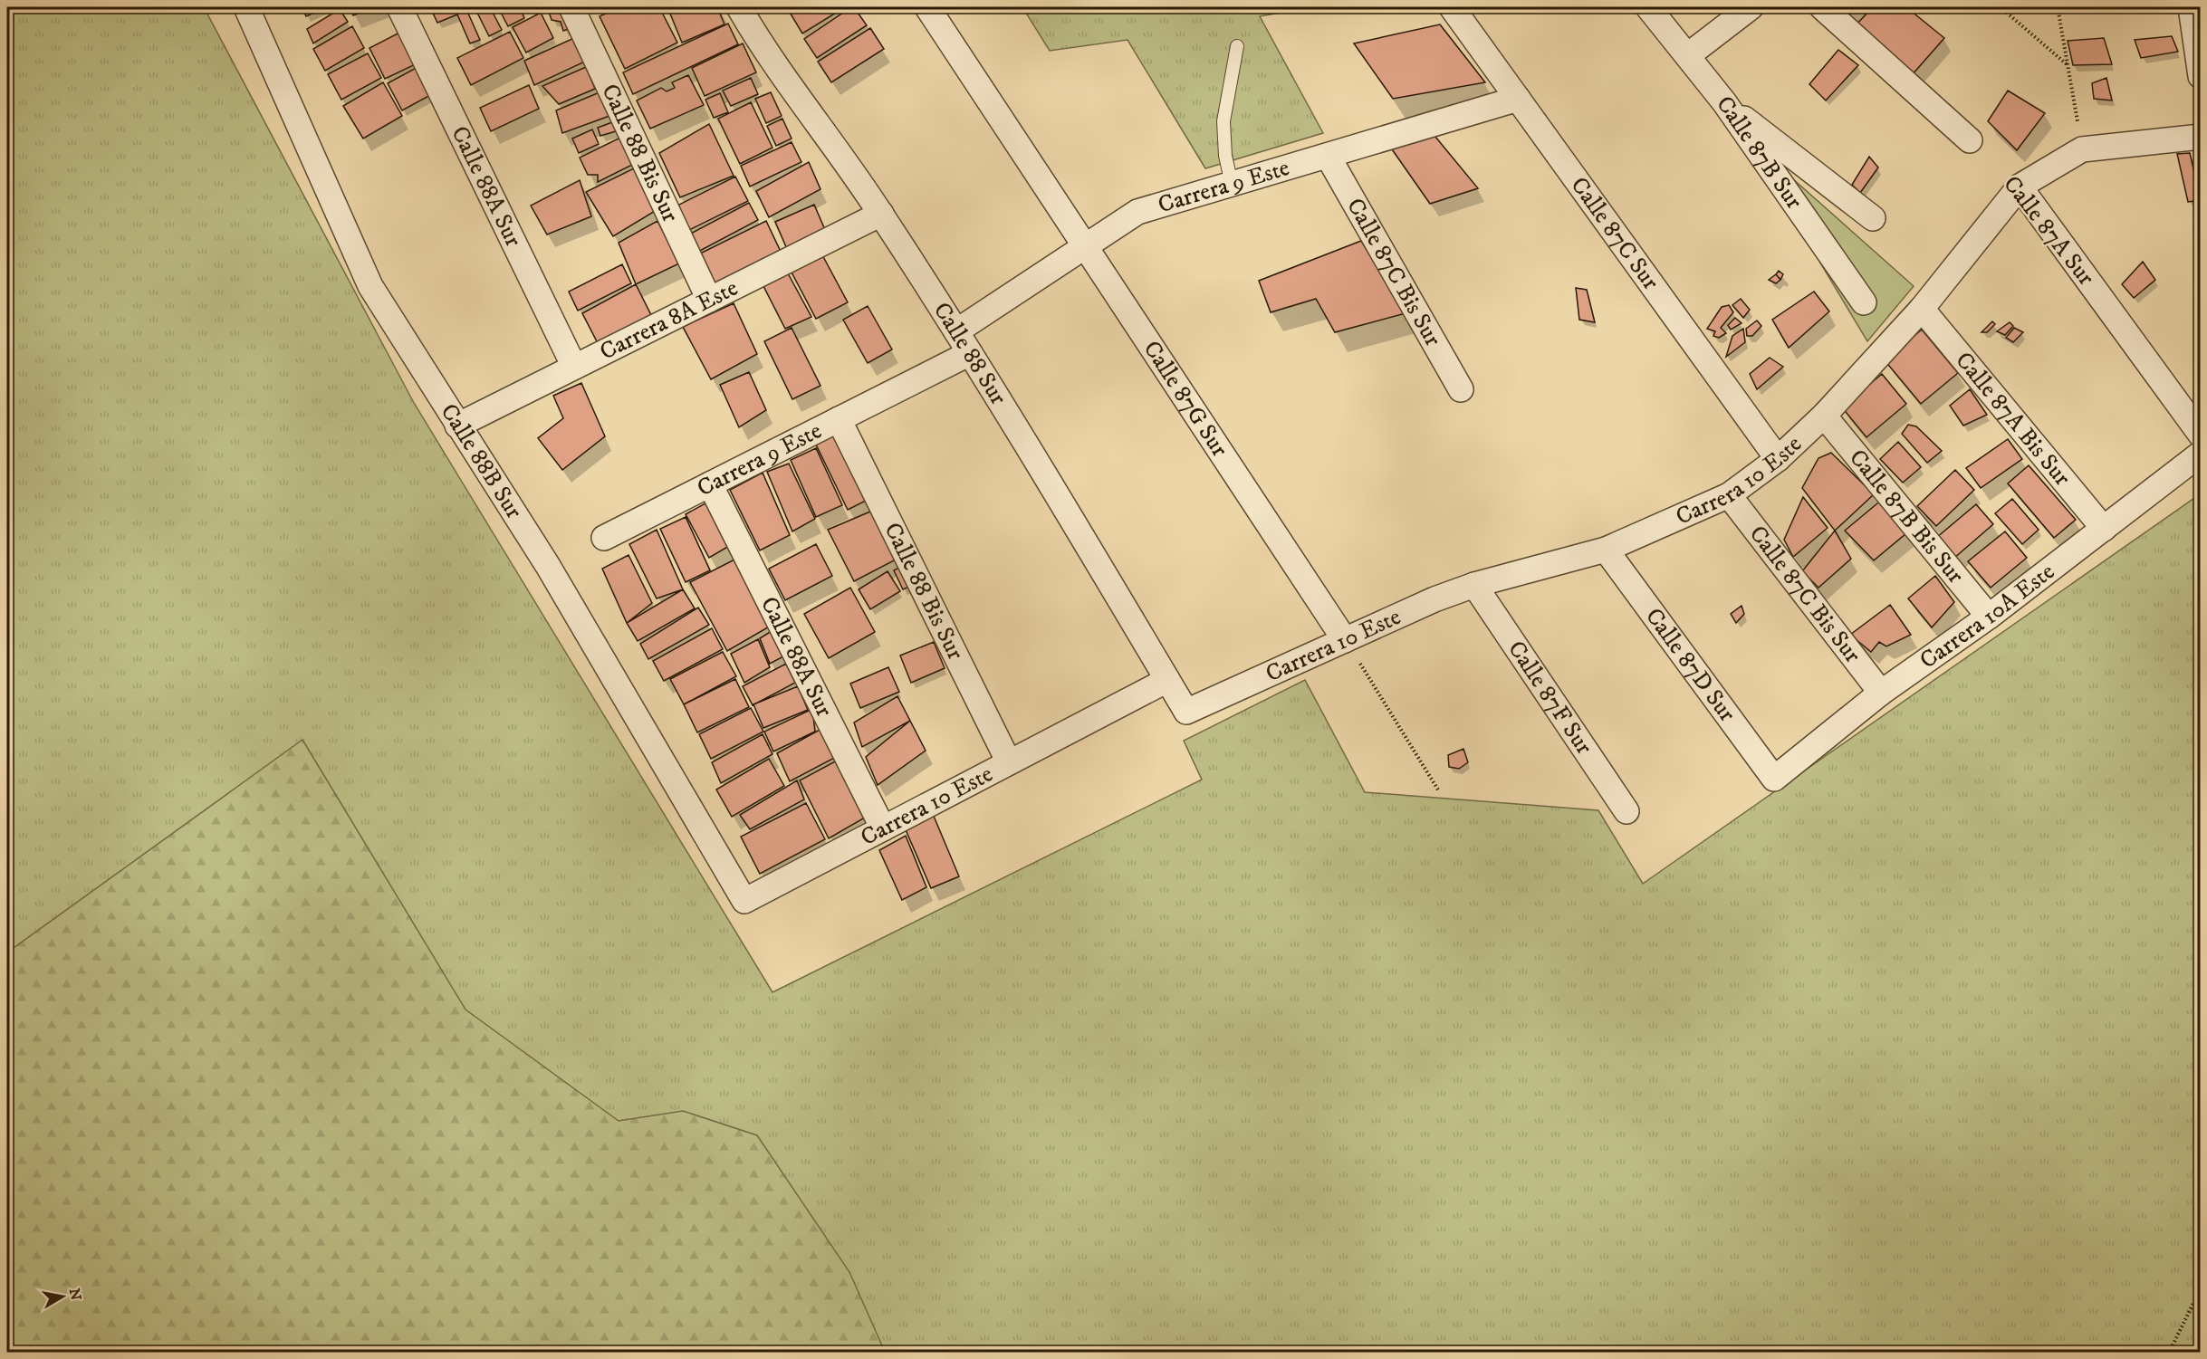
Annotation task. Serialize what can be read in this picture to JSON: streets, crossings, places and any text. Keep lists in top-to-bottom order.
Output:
{
  "streets": {
    "street": [
      "Calle 88 Bis Sur",
      "Calle 87B Sur",
      "Calle 88A Sur",
      "Carrera 9 Este",
      "Calle 87A Sur",
      "Calle 87C Sur",
      "Calle 87C Bis Sur",
      "Carrera 8A Este",
      "Calle 88 Sur",
      "Calle 87G Sur",
      "Calle 87A Bis Sur",
      "Calle 88B Sur",
      "Carrera 10 Este",
      "Calle 87B Bis Sur",
      "Carrera 10A Este",
      "Calle 87D Sur",
      "Calle 87F Sur"
    ]
  },
  "crossings": [
    ["Calle 88 Bis Sur", "Carrera 9 Este"],
    ["Calle 88 Bis Sur", "Carrera 8A Este"],
    ["Calle 88 Bis Sur", "Carrera 10 Este"],
    ["Calle 88A Sur", "Carrera 9 Este"],
    ["Calle 88A Sur", "Carrera 8A Este"],
    ["Calle 88A Sur", "Carrera 10 Este"],
    ["Carrera 9 Este", "Calle 87C Sur"],
    ["Carrera 9 Este", "Calle 87C Bis Sur"],
    ["Carrera 9 Este", "Calle 88 Sur"],
    ["Carrera 9 Este", "Calle 87G Sur"],
    ["Calle 87A Sur", "Carrera 10 Este"],
    ["Calle 87C Sur", "Carrera 10 Este"],
    ["Calle 87C Bis Sur", "Carrera 10 Este"],
    ["Calle 87C Bis Sur", "Carrera 10A Este"],
    ["Carrera 8A Este", "Calle 88 Sur"],
    ["Carrera 8A Este", "Calle 88B Sur"],
    ["Calle 88 Sur", "Carrera 10 Este"],
    ["Calle 87G Sur", "Carrera 10 Este"],
    ["Calle 87A Bis Sur", "Carrera 10 Este"],
    ["Calle 87A Bis Sur", "Carrera 10A Este"],
    ["Calle 88B Sur", "Carrera 10 Este"],
    ["Carrera 10 Este", "Calle 87B Bis Sur"],
    ["Carrera 10 Este", "Calle 87D Sur"],
    ["Carrera 10 Este", "Calle 87F Sur"],
    ["Calle 87B Bis Sur", "Carrera 10A Este"],
    ["Carrera 10A Este", "Calle 87D Sur"]
  ],
  "north": "right"
}
